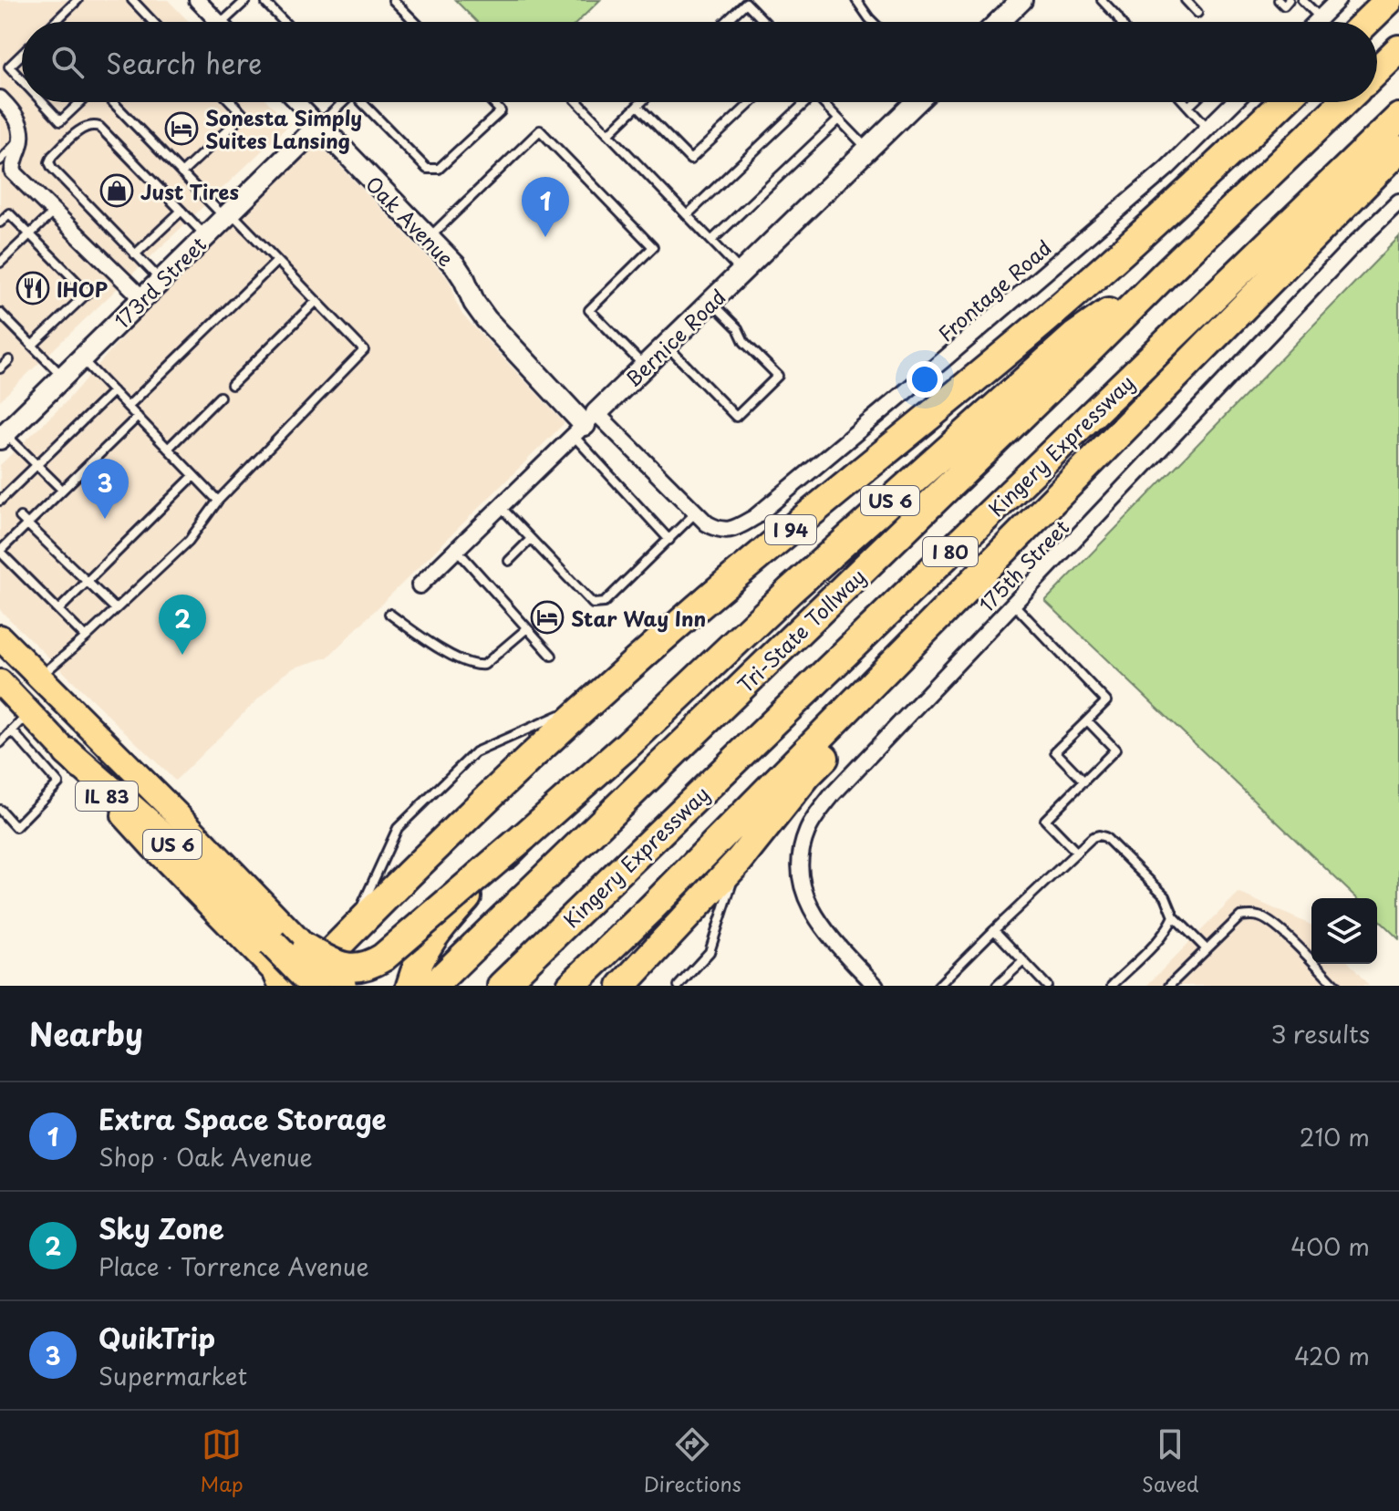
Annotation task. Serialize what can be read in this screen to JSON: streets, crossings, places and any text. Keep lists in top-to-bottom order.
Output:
{
  "streets": {
    "highway": [
      "Kingery Expressway",
      "US 6",
      "I 94",
      "I 80",
      "Tri-State Tollway"
    ],
    "street": [
      "Oak Avenue",
      "173rd Street",
      "Frontage Road",
      "Bernice Road",
      "175th Street"
    ]
  },
  "crossings": [
    ["Oak Avenue", "173rd Street"],
    ["Oak Avenue", "Frontage Road"],
    ["Oak Avenue", "Bernice Road"],
    ["US 6", "I 80"],
    ["US 6", "Tri-State Tollway"],
    ["I 80", "Tri-State Tollway"]
  ],
  "places": {
    "hotel": ["Sonesta Simply Suites Lansing", "Star Way Inn"],
    "shop": ["Just Tires"],
    "restaurant": ["IHOP"]
  },
  "page": {
    "search": "Search here",
    "pins": ["1", "3", "2"],
    "heading": ["Nearby", "3 results"],
    "list": [
      {
        "mark": "1",
        "name": "Extra Space Storage",
        "note": "Shop · Oak Avenue",
        "value": "210 m"
      },
      {
        "mark": "2",
        "name": "Sky Zone",
        "note": "Place · Torrence Avenue",
        "value": "400 m"
      },
      {
        "mark": "3",
        "name": "QuikTrip",
        "note": "Supermarket",
        "value": "420 m"
      }
    ],
    "nav": ["Map", "Directions", "Saved"]
  }
}
